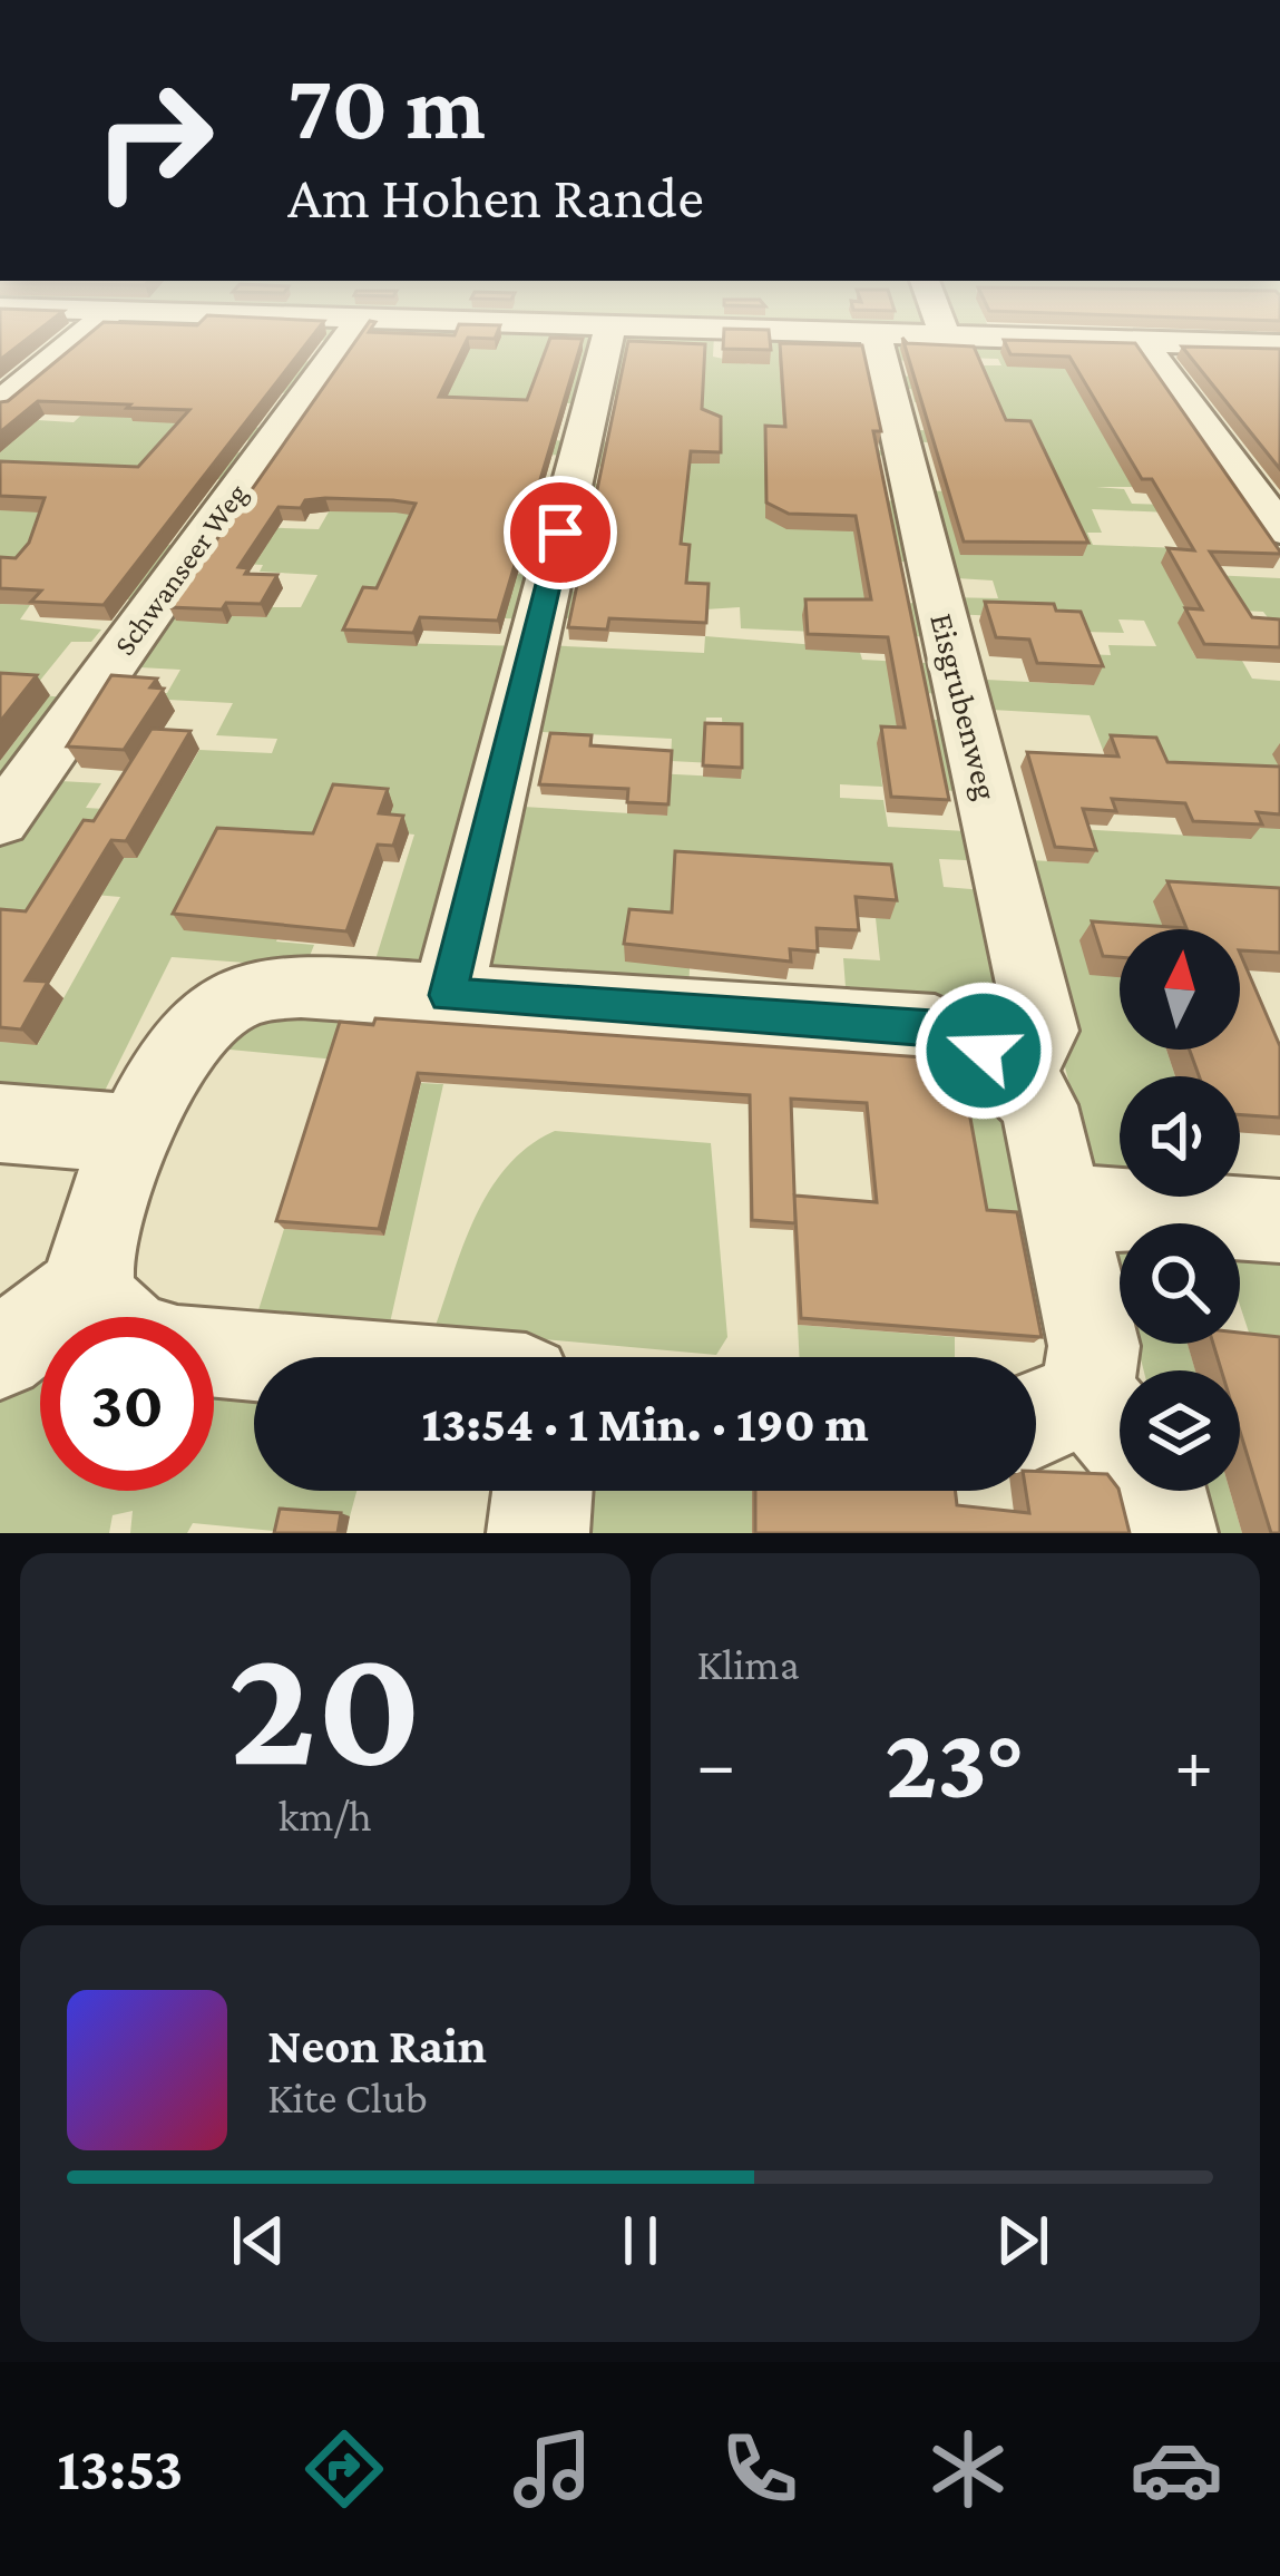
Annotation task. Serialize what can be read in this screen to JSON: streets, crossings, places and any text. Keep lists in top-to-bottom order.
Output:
{
  "streets": {
    "street": ["Schwanseer Weg", "Eisgrubenweg"]
  },
  "north": "top",
  "page": {
    "turn": ["70 m", "Am Hohen Rande"],
    "limit": "30",
    "trip": "13:54 · 1 Min. · 190 m",
    "tile": [
      ["20", "km/h"],
      "Klima"
    ],
    "heat": ["−", "23°", "+"],
    "song": ["Neon Rain", "Kite Club"],
    "tabs": "13:53"
  }
}
